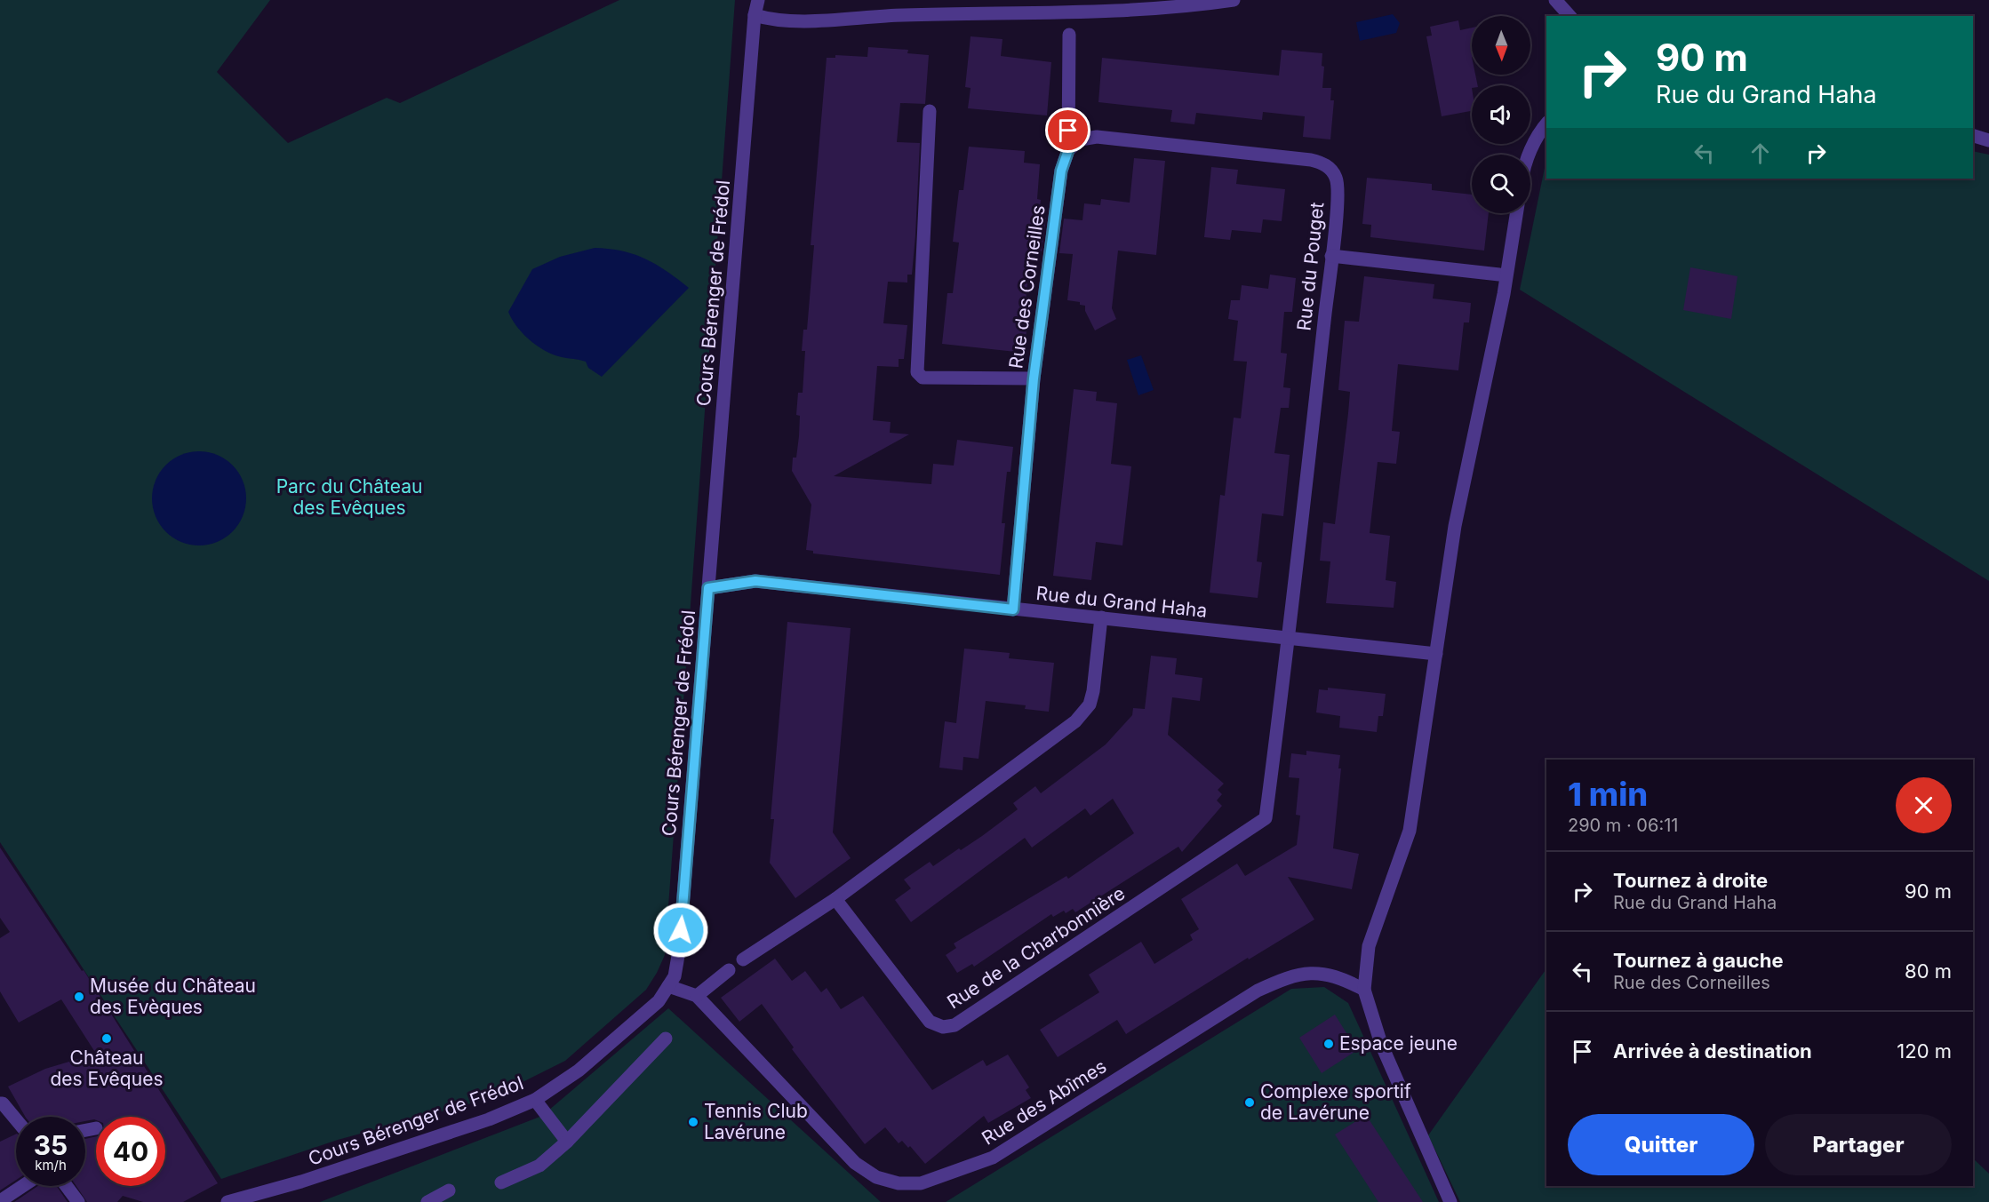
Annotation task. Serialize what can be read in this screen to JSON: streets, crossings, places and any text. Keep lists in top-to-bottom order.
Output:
{
  "streets": {
    "street": [
      "Rue du Pouget",
      "Rue des Corneilles",
      "Cours Bérenger de Frédol",
      "Rue du Grand Haha",
      "Rue de la Charbonnière",
      "Rue des Abîmes"
    ]
  },
  "crossings": [
    ["Rue du Pouget", "Rue des Corneilles"],
    ["Rue du Pouget", "Rue du Grand Haha"],
    ["Rue du Pouget", "Rue de la Charbonnière"],
    ["Rue des Corneilles", "Rue du Grand Haha"],
    ["Cours Bérenger de Frédol", "Rue du Grand Haha"],
    ["Cours Bérenger de Frédol", "Rue des Abîmes"],
    ["Rue du Grand Haha", "Rue de la Charbonnière"]
  ],
  "parks": ["Parc du Château des Evêques"],
  "places": [
    "Musée du Château des Evèques",
    "Château des Evêques",
    "Espace jeune",
    "Complexe sportif de Lavérune",
    "Tennis Club Lavérune"
  ],
  "north": "bottom",
  "page": {
    "turn": ["90 m", "Rue du Grand Haha"],
    "heading": ["1 min", "290 m · 06:11"],
    "list": [
      {
        "name": "Tournez à droite",
        "note": "Rue du Grand Haha",
        "value": "90 m"
      },
      {
        "name": "Tournez à gauche",
        "note": "Rue des Corneilles",
        "value": "80 m"
      },
      {
        "name": "Arrivée à destination",
        "value": "120 m"
      }
    ],
    "buttons": ["Quitter", "Partager"],
    "speed": "35 km/h",
    "limit": "40"
  }
}
